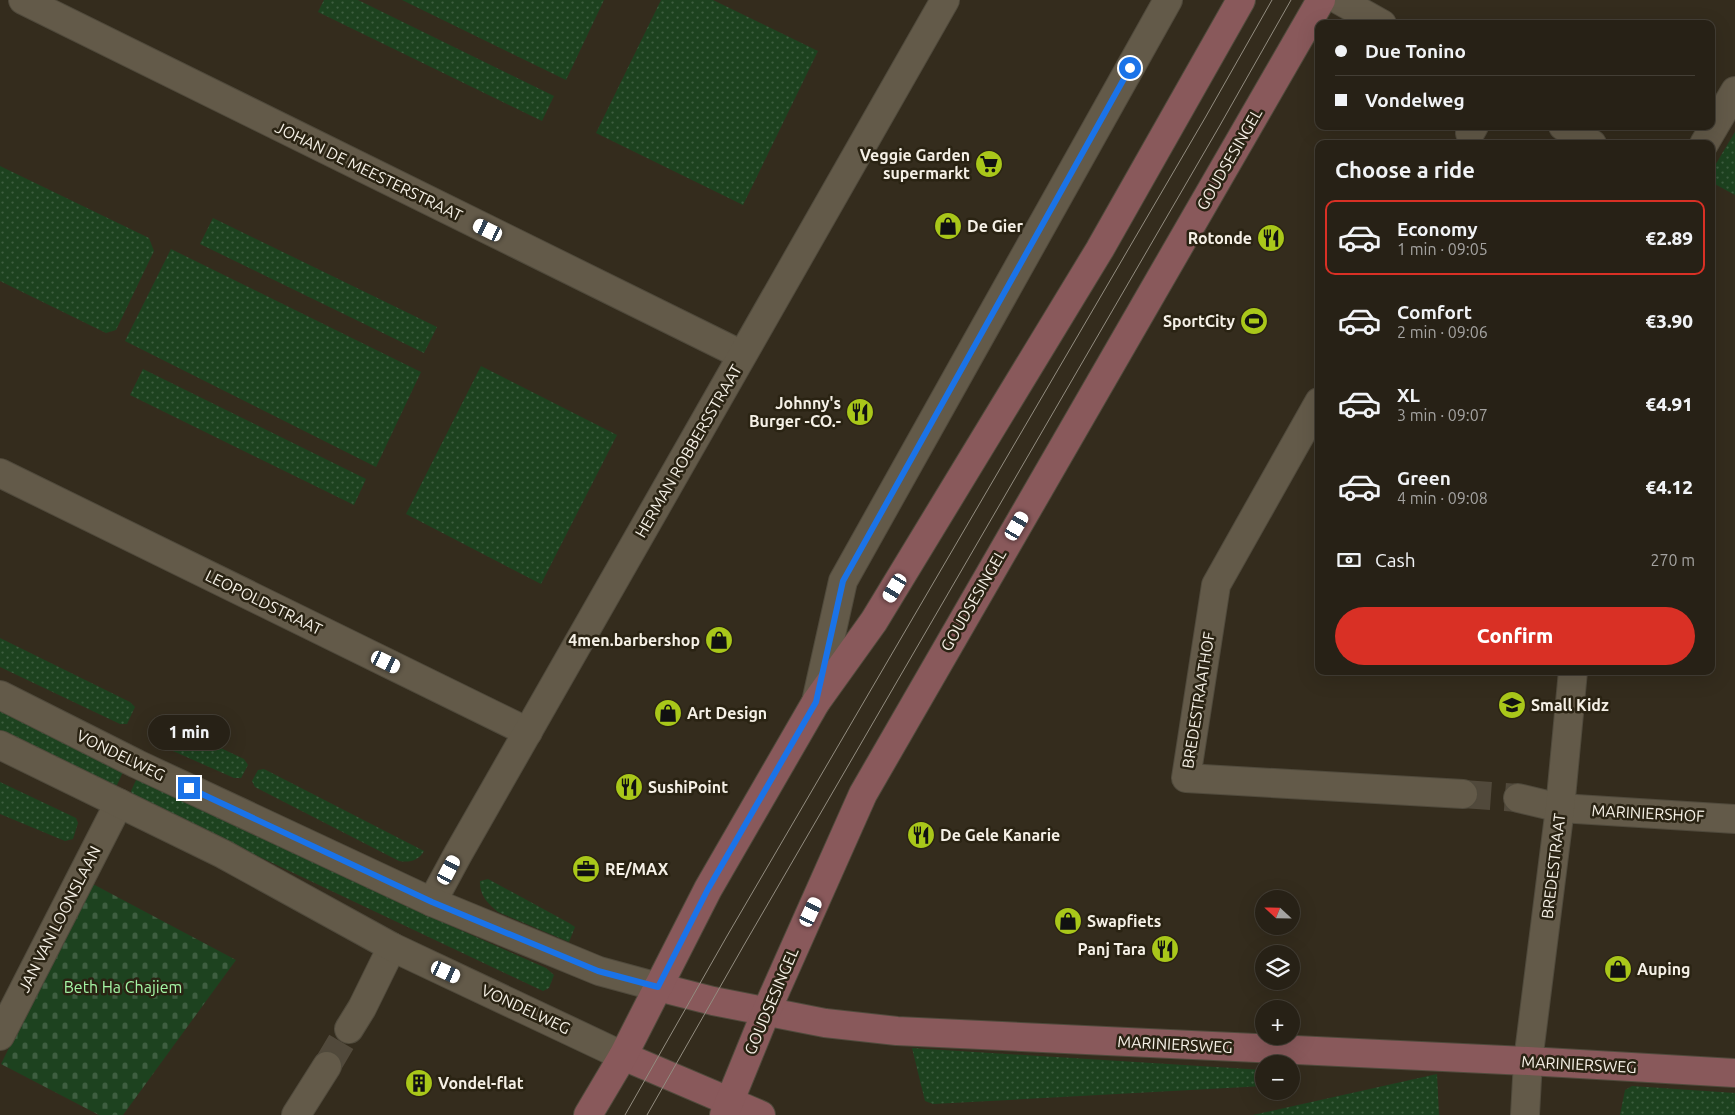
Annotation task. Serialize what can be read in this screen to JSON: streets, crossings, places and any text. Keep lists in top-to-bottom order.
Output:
{
  "streets": {
    "main road": ["GOUDSESINGEL", "MARINIERSWEG"],
    "street": [
      "JOHAN DE MEESTERSTRAAT",
      "HERMAN ROBBERSSTRAAT",
      "LEOPOLDSTRAAT",
      "BREDESTRAATHOF",
      "VONDELWEG",
      "MARINIERSHOF",
      "BREDESTRAAT",
      "JAN VAN LOONSLAAN"
    ]
  },
  "crossings": [
    ["GOUDSESINGEL", "MARINIERSWEG"],
    ["JOHAN DE MEESTERSTRAAT", "HERMAN ROBBERSSTRAAT"],
    ["HERMAN ROBBERSSTRAAT", "LEOPOLDSTRAAT"],
    ["HERMAN ROBBERSSTRAAT", "VONDELWEG"],
    ["VONDELWEG", "JAN VAN LOONSLAAN"],
    ["VONDELWEG", "MARINIERSWEG"],
    ["MARINIERSHOF", "BREDESTRAAT"],
    ["BREDESTRAAT", "MARINIERSWEG"]
  ],
  "parks": ["Beth Ha Chajiem"],
  "places": {
    "supermarket": ["Veggie Garden supermarkt"],
    "shop": [
      "De Gier",
      "4men.barbershop",
      "Art Design",
      "Swapfiets",
      "Auping"
    ],
    "restaurant": [
      "Rotonde",
      "Johnny's Burger -CO.-",
      "SushiPoint",
      "De Gele Kanarie",
      "Panj Tara"
    ],
    "sports": ["SportCity"],
    "school or university": ["Small Kidz"],
    "office": ["RE/MAX"],
    "building": ["Vondel-flat"]
  },
  "north": "left",
  "page": {
    "banner": ["Due Tonino", "Vondelweg"],
    "heading": "Choose a ride",
    "list": [
      {
        "name": "Economy",
        "note": "1 min · 09:05",
        "value": "€2.89"
      },
      {
        "name": "Comfort",
        "note": "2 min · 09:06",
        "value": "€3.90"
      },
      {
        "name": "XL",
        "note": "3 min · 09:07",
        "value": "€4.91"
      },
      {
        "name": "Green",
        "note": "4 min · 09:08",
        "value": "€4.12"
      }
    ],
    "pay": ["Cash", "270 m"],
    "buttons": "Confirm",
    "bubble": "1 min",
    "map_buttons": ["+", "−"]
  }
}
